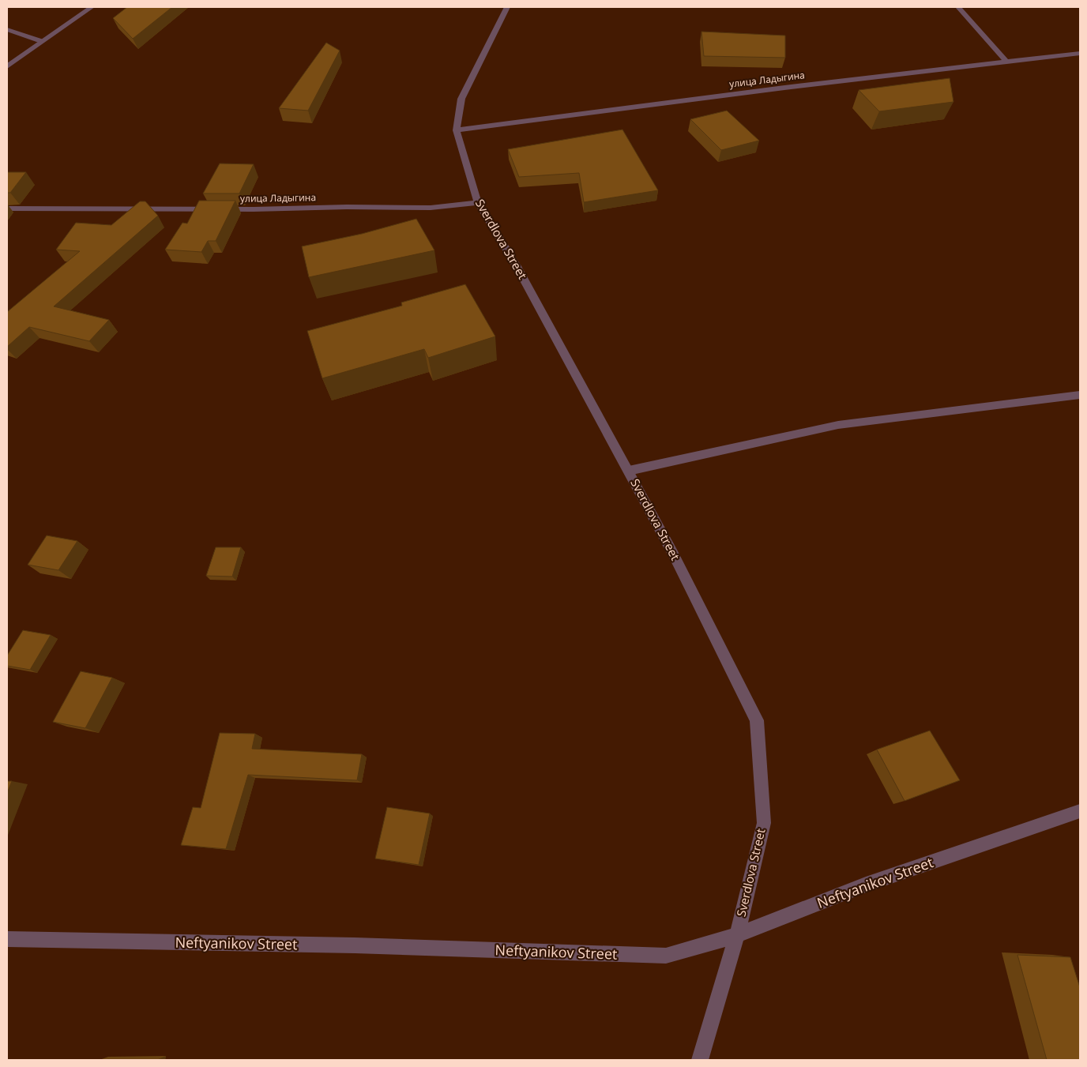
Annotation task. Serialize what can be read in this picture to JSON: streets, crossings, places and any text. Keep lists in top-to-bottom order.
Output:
{
  "streets": {
    "street": ["улица Ладыгина", "Sverdlova Street", "Neftyanikov Street"]
  },
  "crossings": [
    ["улица Ладыгина", "Sverdlova Street"],
    ["Sverdlova Street", "Neftyanikov Street"]
  ]
}
